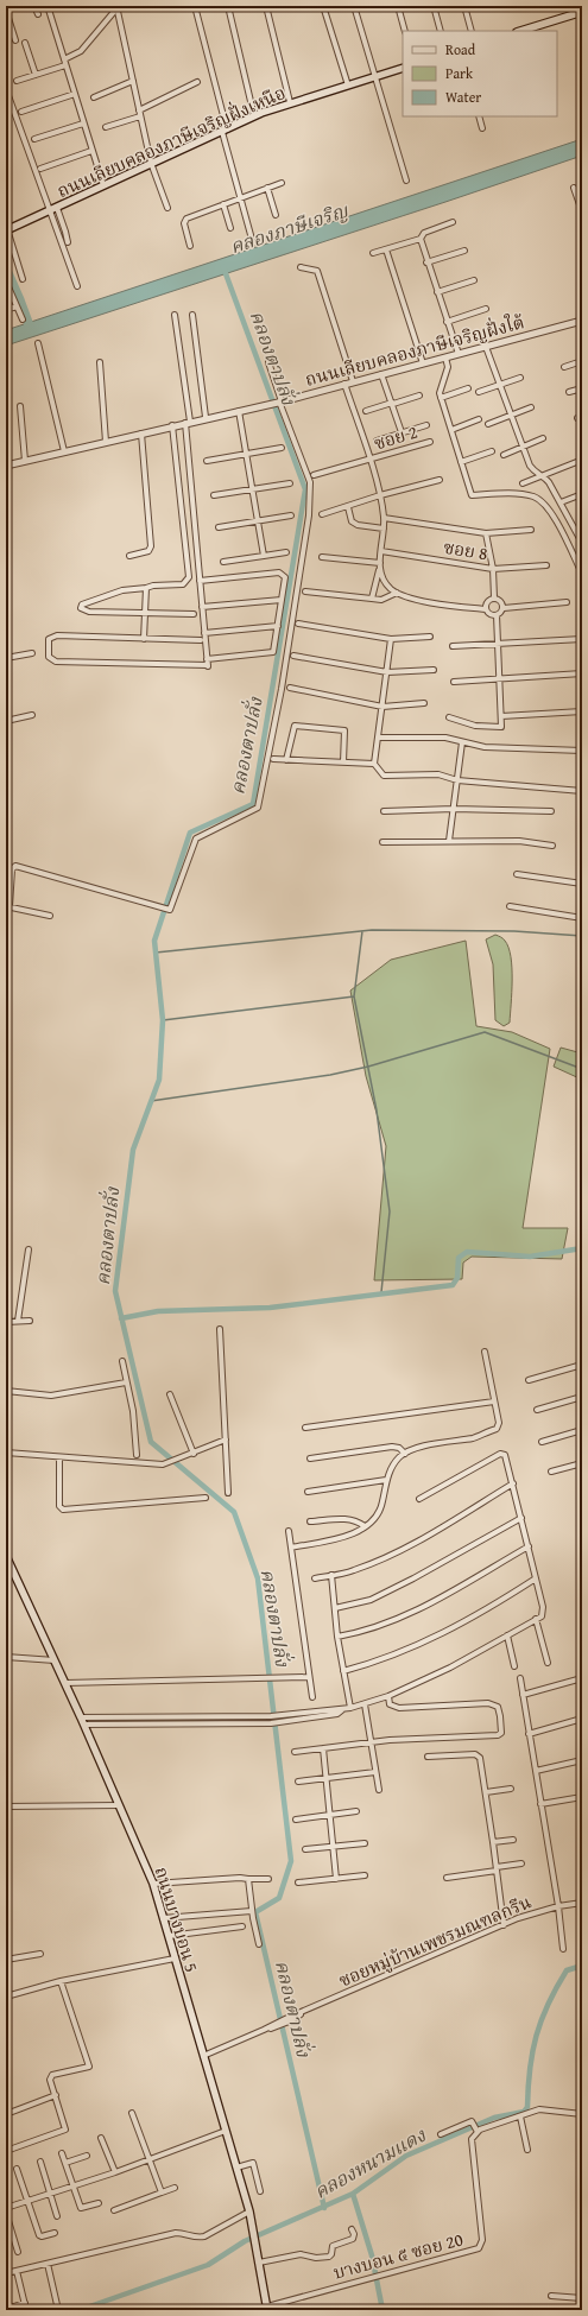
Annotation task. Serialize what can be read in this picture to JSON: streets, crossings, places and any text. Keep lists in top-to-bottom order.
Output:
{
  "streets": {
    "main road": ["ถนนเลียบคลองภาษีเจริญฝั่งเหนือ", "ถนนบางบอน 5"],
    "street": [
      "ถนนเลียบคลองภาษีเจริญฝั่งใต้",
      "ซอย 2",
      "ซอย 8",
      "ซอยหมู่บ้านเพชรมณฑลกรีน",
      "บางบอน ๕ ซอย 20"
    ]
  },
  "crossings": [
    ["ถนนบางบอน 5", "ซอยหมู่บ้านเพชรมณฑลกรีน"],
    ["ถนนบางบอน 5", "บางบอน ๕ ซอย 20"]
  ],
  "water": ["คลองภาษีเจริญ", "คลองตาปลั่ง", "คลองหนามแดง"],
  "legend": ["Road", "Park", "Water"]
}
